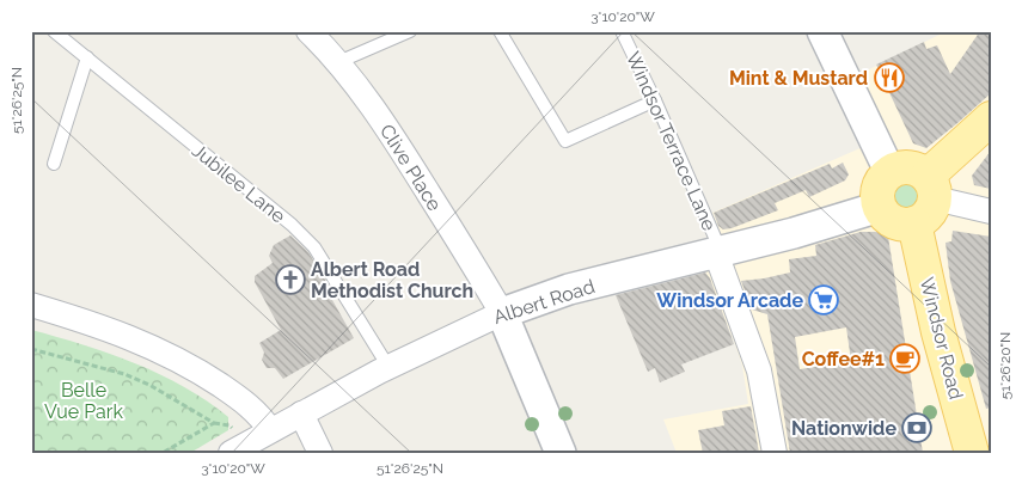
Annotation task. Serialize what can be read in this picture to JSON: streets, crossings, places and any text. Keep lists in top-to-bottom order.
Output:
{
  "streets": {
    "main road": ["Windsor Road"],
    "street": ["Clive Place", "Albert Road"],
    "lane": ["Windsor Terrace Lane", "Jubilee Lane"]
  },
  "crossings": [
    ["Windsor Terrace Lane", "Albert Road"],
    ["Clive Place", "Albert Road"],
    ["Jubilee Lane", "Albert Road"],
    ["Albert Road", "Windsor Road"]
  ],
  "parks": ["Belle Vue Park"],
  "places": {
    "restaurant": ["Mint & Mustard"],
    "church": ["Albert Road Methodist Church"],
    "supermarket": ["Windsor Arcade"],
    "cafe": ["Coffee#1"],
    "bank": ["Nationwide"]
  },
  "coordinates": ["3°10'20\"W", "51°26'25\"N", "51°26'20\"N"]
}
